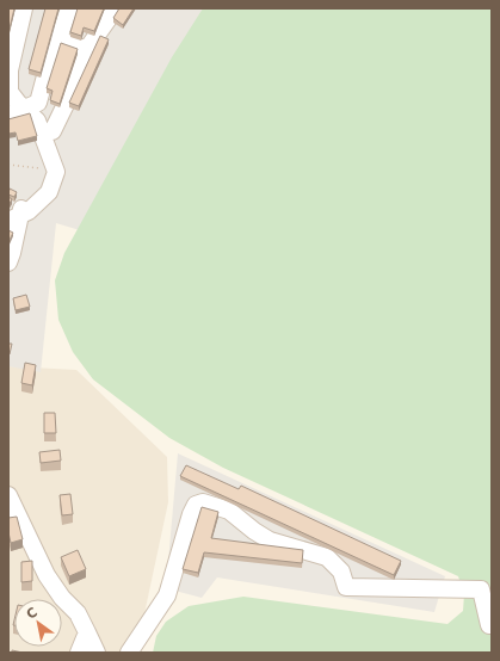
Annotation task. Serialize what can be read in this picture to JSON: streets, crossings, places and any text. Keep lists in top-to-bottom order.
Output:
{
  "north": "top left"
}
